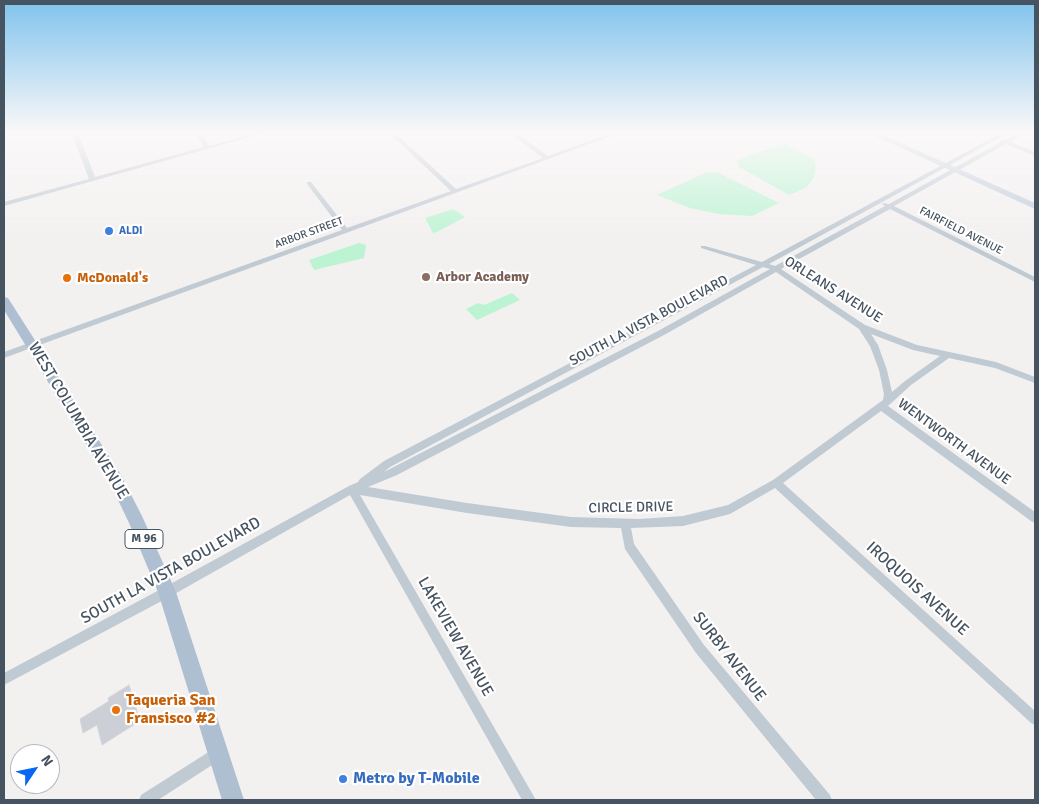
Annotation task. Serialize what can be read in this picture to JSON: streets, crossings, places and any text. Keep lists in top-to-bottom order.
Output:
{
  "streets": {
    "main road": ["WEST COLUMBIA AVENUE", "M 96"],
    "street": [
      "FAIRFIELD AVENUE",
      "ARBOR STREET",
      "ORLEANS AVENUE",
      "SOUTH LA VISTA BOULEVARD",
      "WENTWORTH AVENUE",
      "CIRCLE DRIVE",
      "IROQUOIS AVENUE",
      "LAKEVIEW AVENUE",
      "SURBY AVENUE"
    ]
  },
  "crossings": [
    ["FAIRFIELD AVENUE", "SOUTH LA VISTA BOULEVARD"],
    ["ARBOR STREET", "WEST COLUMBIA AVENUE"],
    ["ORLEANS AVENUE", "SOUTH LA VISTA BOULEVARD"],
    ["ORLEANS AVENUE", "CIRCLE DRIVE"],
    ["SOUTH LA VISTA BOULEVARD", "WEST COLUMBIA AVENUE"],
    ["SOUTH LA VISTA BOULEVARD", "CIRCLE DRIVE"],
    ["SOUTH LA VISTA BOULEVARD", "LAKEVIEW AVENUE"],
    ["WENTWORTH AVENUE", "CIRCLE DRIVE"],
    ["CIRCLE DRIVE", "IROQUOIS AVENUE"],
    ["CIRCLE DRIVE", "LAKEVIEW AVENUE"],
    ["CIRCLE DRIVE", "SURBY AVENUE"]
  ],
  "places": [
    "ALDI",
    "Arbor Academy",
    "McDonald's",
    "Taqueria San Fransisco #2",
    "Metro by T-Mobile"
  ],
  "north": "top right"
}
